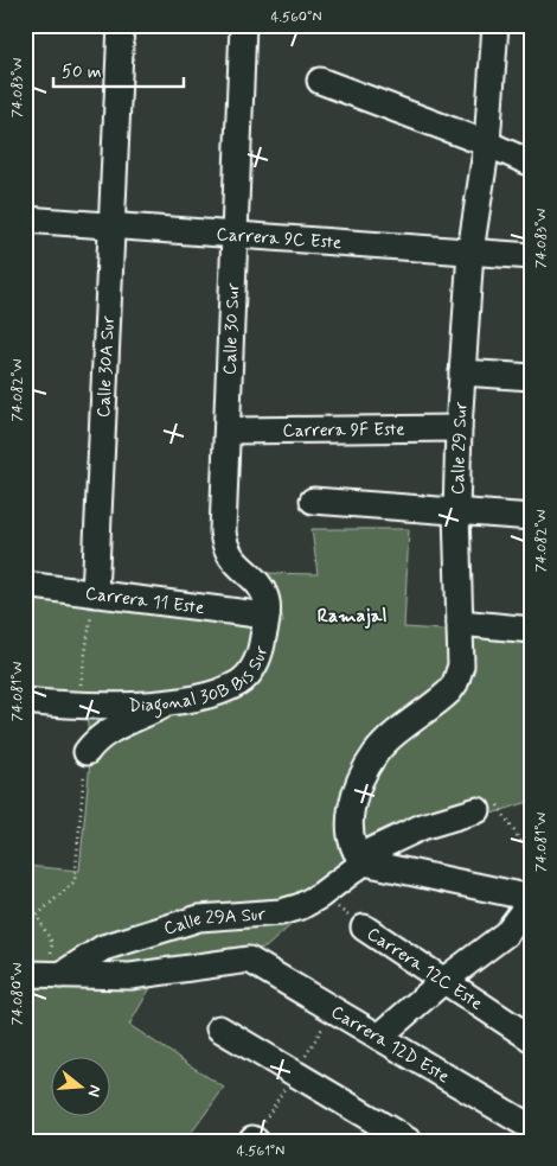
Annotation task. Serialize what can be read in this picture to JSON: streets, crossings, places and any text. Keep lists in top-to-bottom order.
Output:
{
  "streets": {
    "street": [
      "Carrera 9C Este",
      "Calle 30 Sur",
      "Calle 30A Sur",
      "Carrera 9F Este",
      "Calle 29 Sur",
      "Carrera 11 Este",
      "Diagonal 30B Bis Sur",
      "Calle 29A Sur",
      "Carrera 12C Este",
      "Carrera 12D Este"
    ]
  },
  "crossings": [
    ["Carrera 9C Este", "Calle 30 Sur"],
    ["Carrera 9C Este", "Calle 30A Sur"],
    ["Carrera 9C Este", "Calle 29 Sur"],
    ["Calle 30 Sur", "Carrera 9F Este"],
    ["Calle 30 Sur", "Carrera 11 Este"],
    ["Calle 30 Sur", "Diagonal 30B Bis Sur"],
    ["Calle 30A Sur", "Carrera 11 Este"],
    ["Carrera 9F Este", "Calle 29 Sur"],
    ["Calle 29 Sur", "Calle 29A Sur"],
    ["Carrera 11 Este", "Diagonal 30B Bis Sur"],
    ["Calle 29A Sur", "Carrera 12C Este"],
    ["Calle 29A Sur", "Carrera 12D Este"]
  ],
  "districts": ["Ramajal"],
  "scale_bar": "50 m",
  "north": "right",
  "coordinates": [
    "4.560°N",
    "74.083°W",
    "74.082°W",
    "74.081°W",
    "74.080°W",
    "4.561°N"
  ]
}
